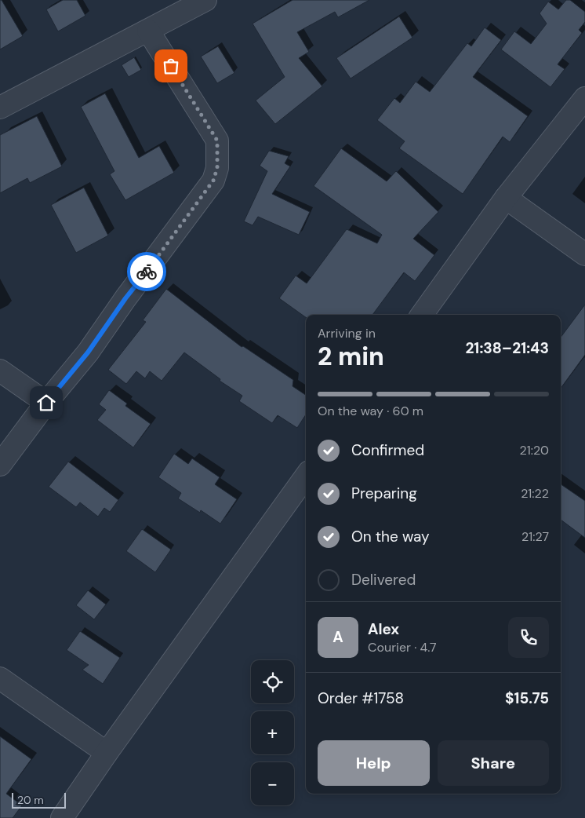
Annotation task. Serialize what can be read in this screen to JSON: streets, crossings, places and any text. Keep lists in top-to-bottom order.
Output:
{
  "scale_bar": "20 m",
  "page": {
    "heading": ["2 min", "Arriving in", "21:38–21:43"],
    "panel": [
      "Alex",
      "Courier · 4.7",
      "Order #1758",
      "$15.75"
    ],
    "bar": "On the way · 60 m",
    "list": [
      ["Confirmed", "21:20"],
      ["Preparing", "21:22"],
      ["On the way", "21:27"],
      "Delivered"
    ],
    "round": "A",
    "map_buttons": ["+", "−"],
    "buttons": ["Help", "Share"],
    "scale": "20 m"
  }
}
